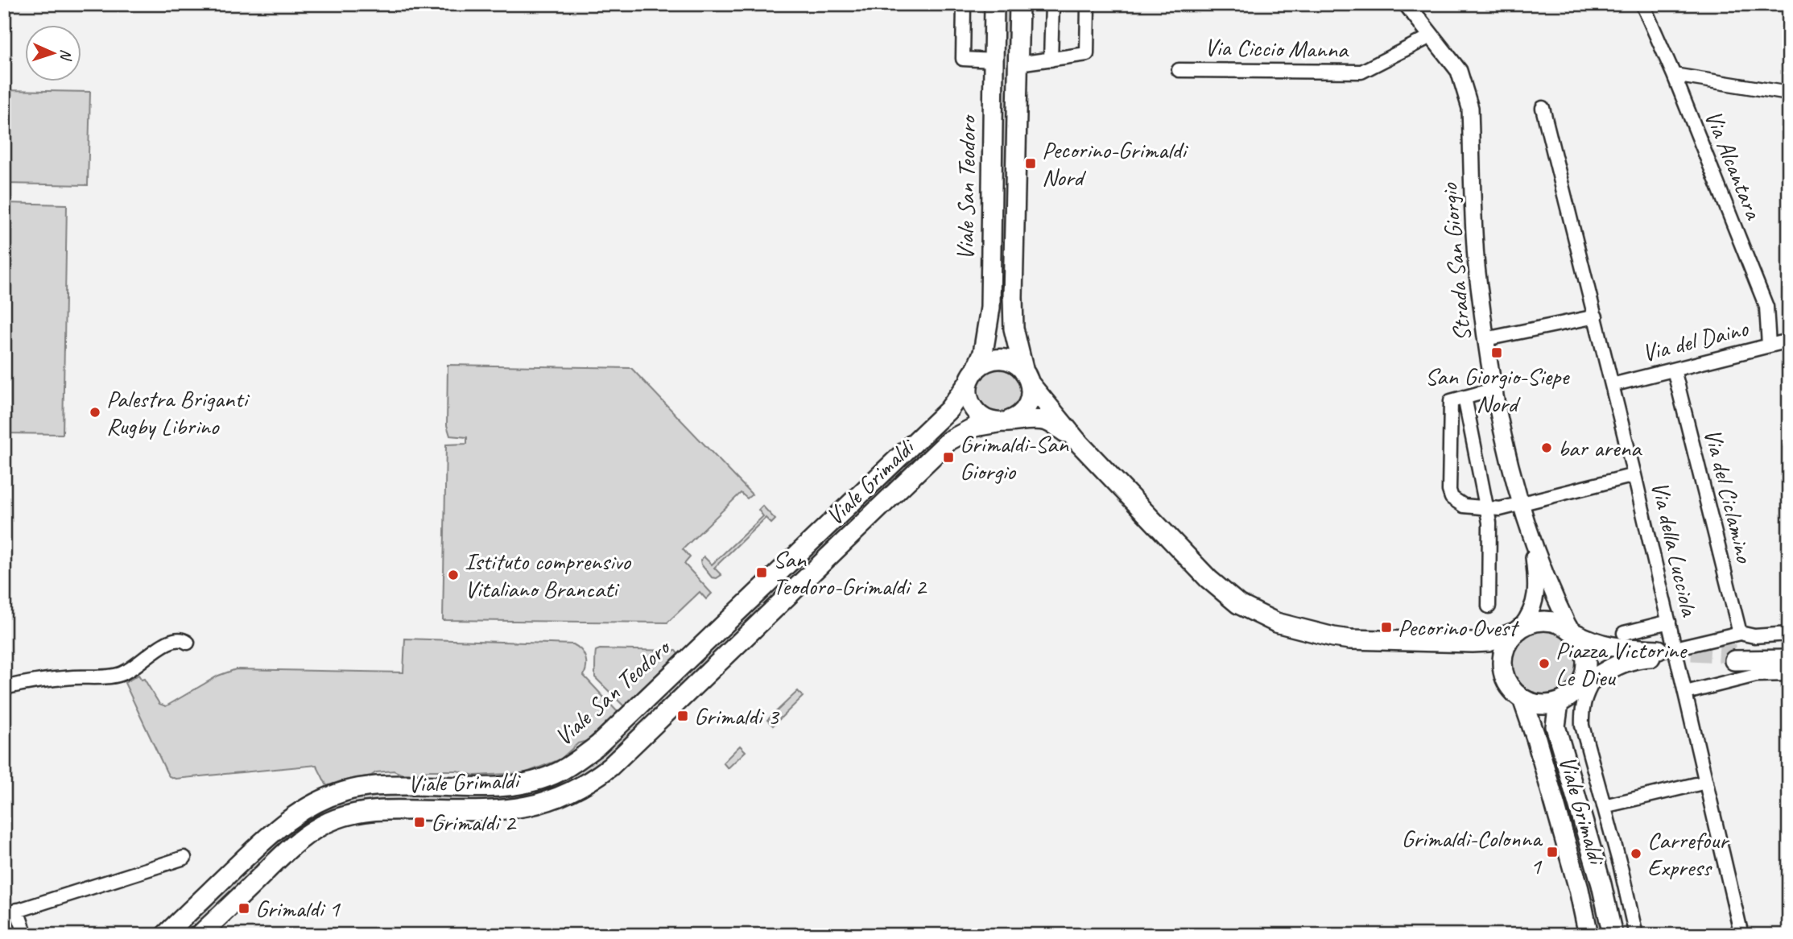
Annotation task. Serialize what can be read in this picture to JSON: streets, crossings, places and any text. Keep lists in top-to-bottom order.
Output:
{
  "streets": {
    "main road": ["Viale San Teodoro", "Viale Grimaldi"],
    "street": [
      "Via Ciccio Manna",
      "Via Alcantara",
      "Strada San Giorgio",
      "Via del Daino",
      "Via del Ciclamino",
      "Via della Lucciola"
    ]
  },
  "crossings": [
    ["Via Ciccio Manna", "Strada San Giorgio"],
    ["Via Alcantara", "Via del Daino"],
    ["Viale San Teodoro", "Viale Grimaldi"],
    ["Via del Daino", "Via del Ciclamino"],
    ["Via del Daino", "Via della Lucciola"]
  ],
  "places": {
    "transit": [
      "Pecorino-Grimaldi Nord",
      "San Giorgio-Siepe Nord",
      "Grimaldi-San Giorgio",
      "San Teodoro-Grimaldi 2",
      "Pecorino Ovest",
      "Grimaldi 3",
      "Grimaldi 2",
      "Grimaldi-Colonna 1",
      "Grimaldi 1"
    ],
    "other": [
      "Palestra Briganti Rugby Librino",
      "bar arena",
      "Istituto comprensivo Vitaliano Brancati",
      "Piazza Victorine Le Dieu",
      "Carrefour Express"
    ]
  },
  "north": "right"
}
